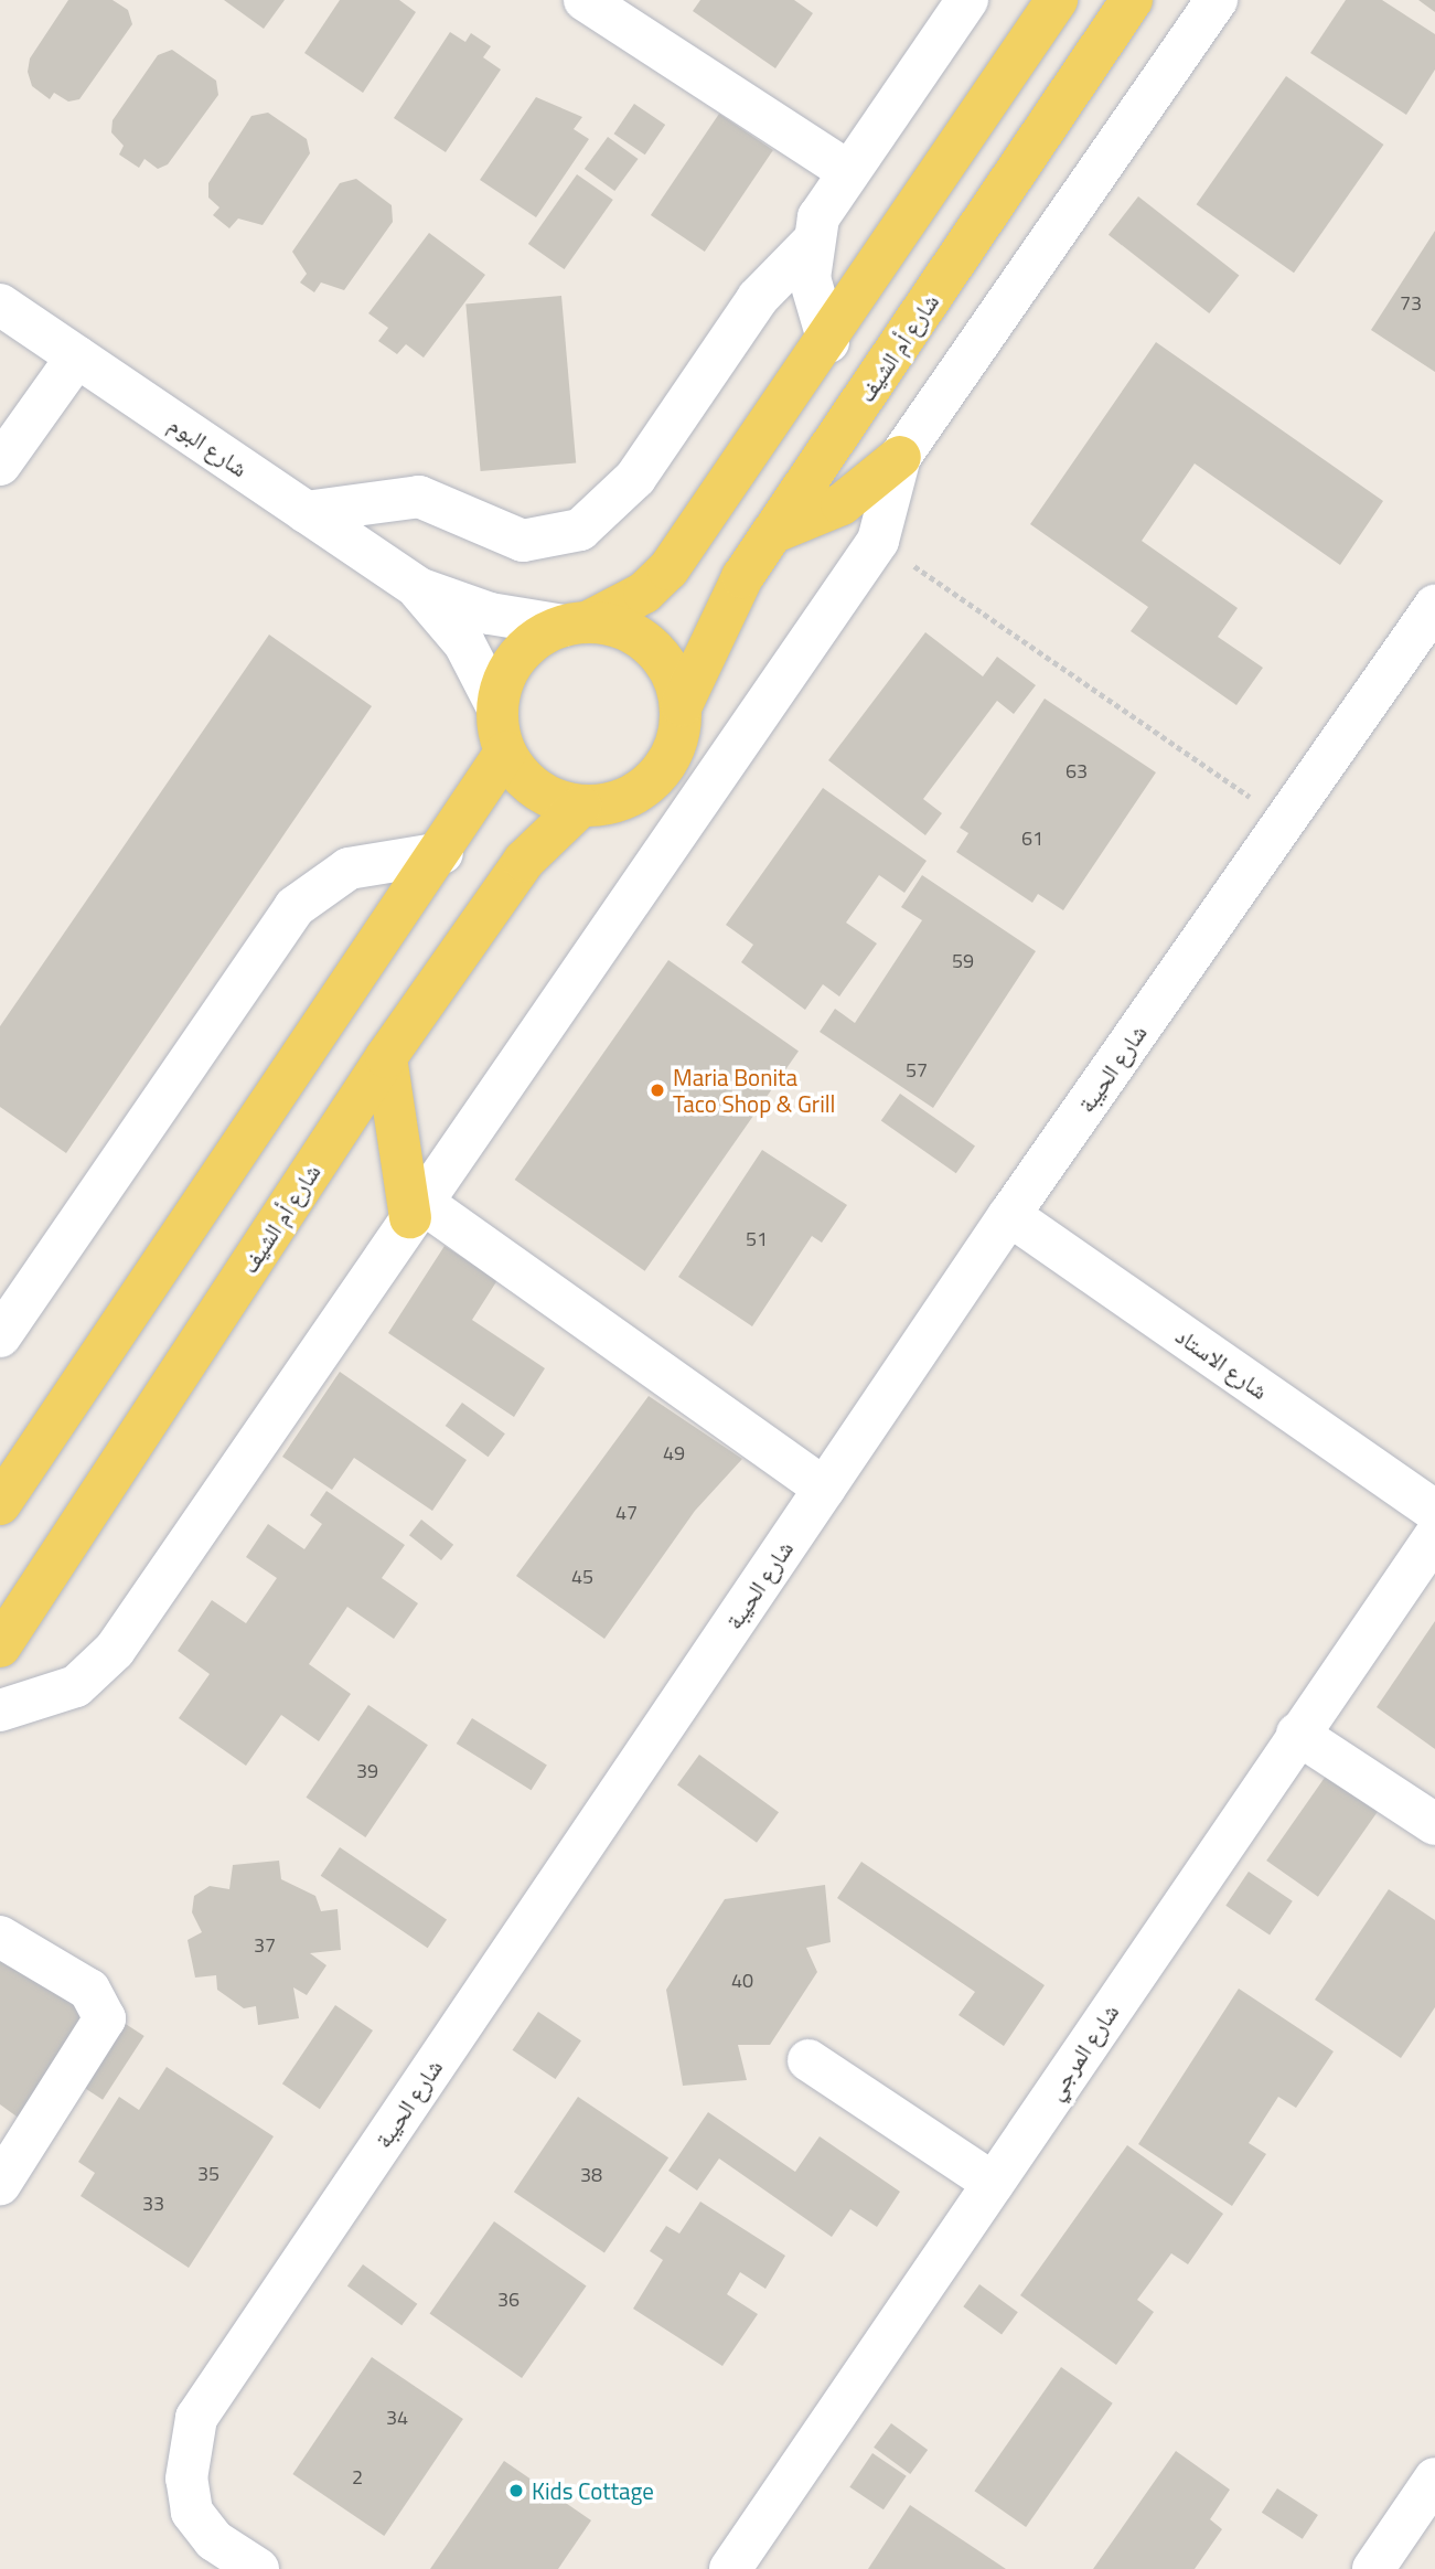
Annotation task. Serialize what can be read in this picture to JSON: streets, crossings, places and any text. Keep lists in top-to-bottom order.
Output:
{
  "streets": {
    "main road": ["شارع أم الشيف"],
    "street": [
      "شارع البوم",
      "شارع الحيبة",
      "شارع الاستاد",
      "شارع المرجي"
    ]
  },
  "crossings": [
    ["شارع أم الشيف", "شارع البوم"],
    ["شارع الحيبة", "شارع الاستاد"]
  ],
  "places": ["Maria Bonita Taco Shop & Grill", "Kids Cottage"],
  "house_numbers": [
    "73",
    "63",
    "61",
    "59",
    "57",
    "51",
    "49",
    "47",
    "45",
    "39",
    "37",
    "40",
    "35",
    "38",
    "33",
    "36",
    "34",
    "2"
  ]
}
